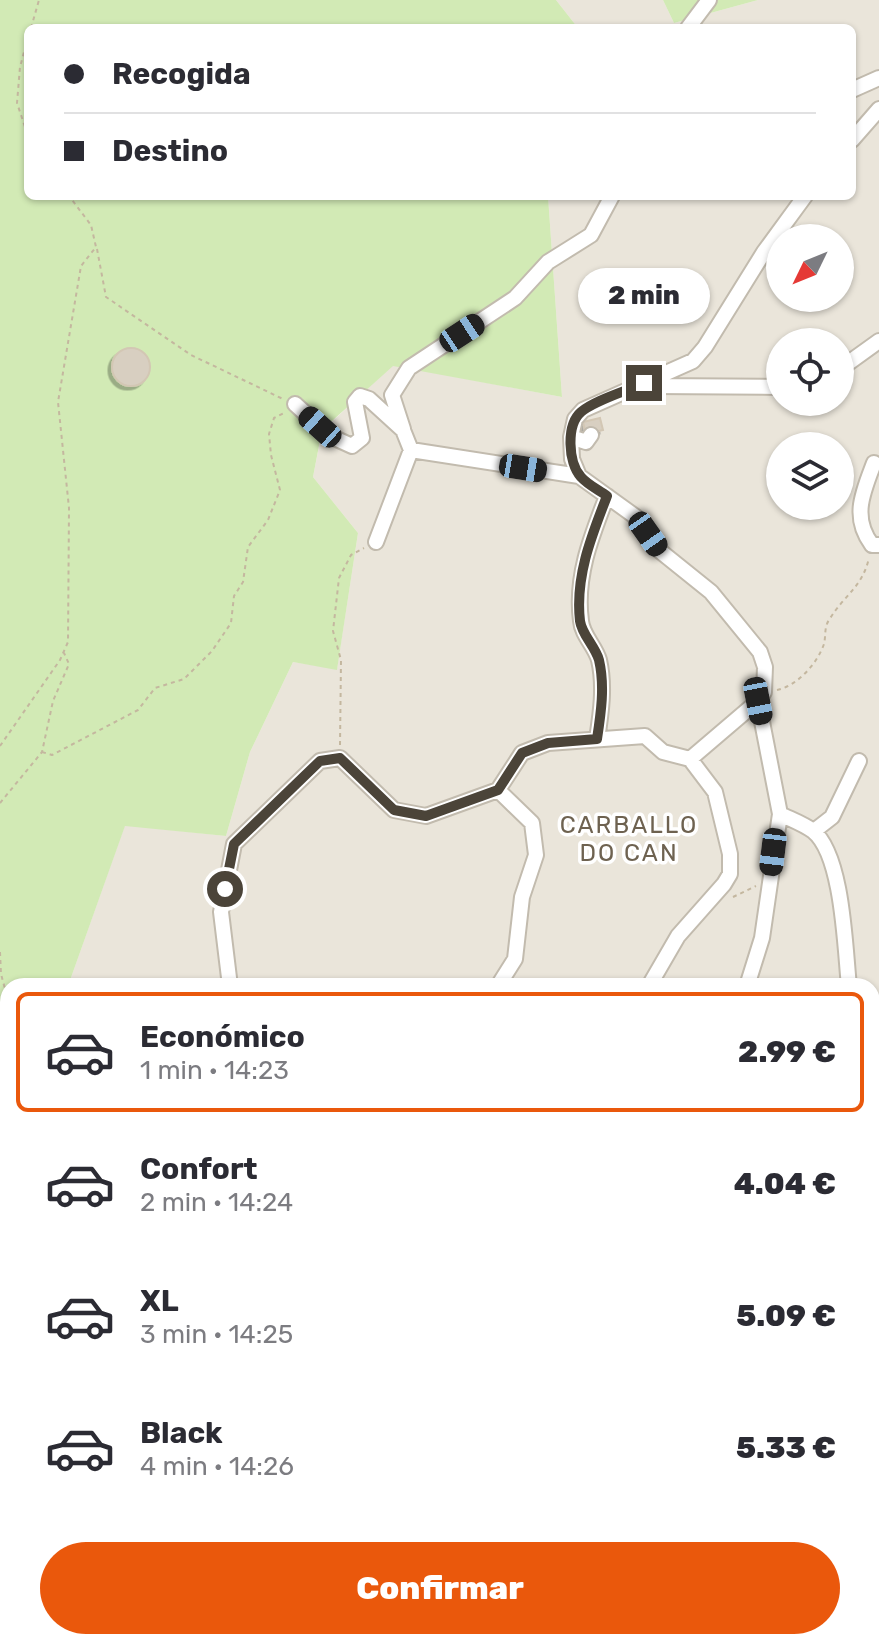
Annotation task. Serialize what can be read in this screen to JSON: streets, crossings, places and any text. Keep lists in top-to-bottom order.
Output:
{
  "districts": ["CARBALLO DO CAN"],
  "north": "bottom left",
  "page": {
    "banner": ["Recogida", "Destino"],
    "bubble": "2 min",
    "list": [
      {
        "name": "Económico",
        "note": "1 min · 14:23",
        "value": "2.99 €"
      },
      {
        "name": "Confort",
        "note": "2 min · 14:24",
        "value": "4.04 €"
      },
      {
        "name": "XL",
        "note": "3 min · 14:25",
        "value": "5.09 €"
      },
      {
        "name": "Black",
        "note": "4 min · 14:26",
        "value": "5.33 €"
      }
    ],
    "buttons": "Confirmar"
  }
}
